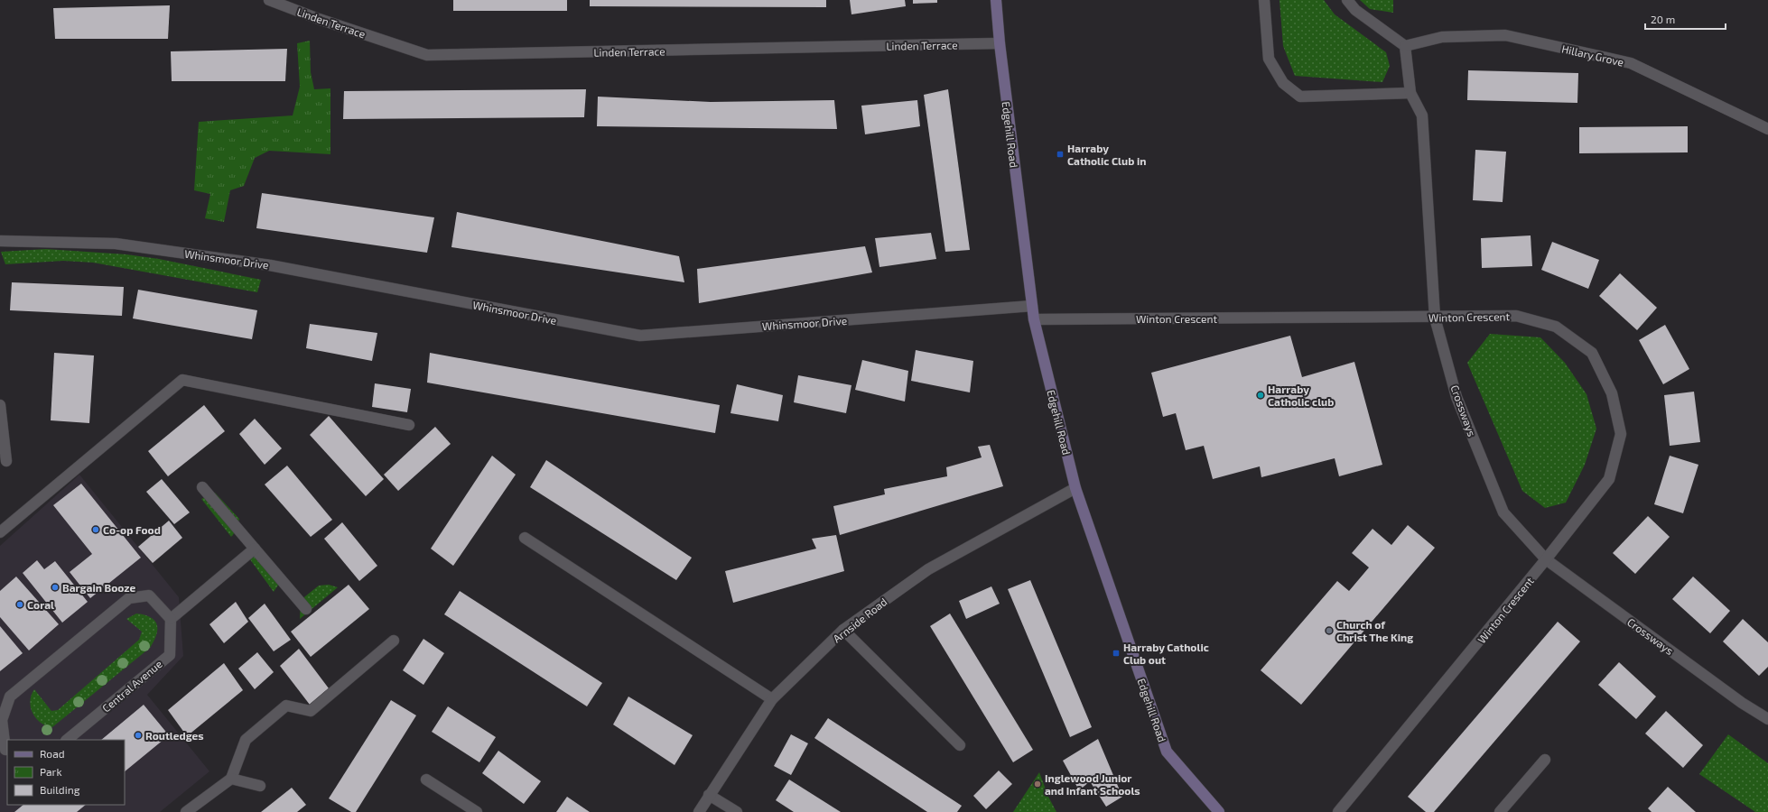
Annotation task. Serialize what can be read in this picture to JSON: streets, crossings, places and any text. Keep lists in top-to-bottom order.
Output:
{
  "streets": {
    "street": [
      "Linden Terrace",
      "Hillary Grove",
      "Edgehill Road",
      "Whinsmoor Drive",
      "Winton Crescent",
      "Crossways",
      "Arnside Road",
      "Central Avenue"
    ]
  },
  "crossings": [
    ["Linden Terrace", "Edgehill Road"],
    ["Hillary Grove", "Crossways"],
    ["Edgehill Road", "Whinsmoor Drive"],
    ["Edgehill Road", "Winton Crescent"],
    ["Edgehill Road", "Arnside Road"],
    ["Winton Crescent", "Crossways"]
  ],
  "places": {
    "transit": ["Harraby Catholic Club in", "Harraby Catholic Club out"],
    "other": [
      "Harraby Catholic club",
      "Co-op Food",
      "Bargain Booze",
      "Coral",
      "Church of Christ The King",
      "Routledges",
      "Inglewood Junior and Infant Schools"
    ]
  },
  "legend": ["Road", "Park", "Building"],
  "scale_bar": "20 m"
}
